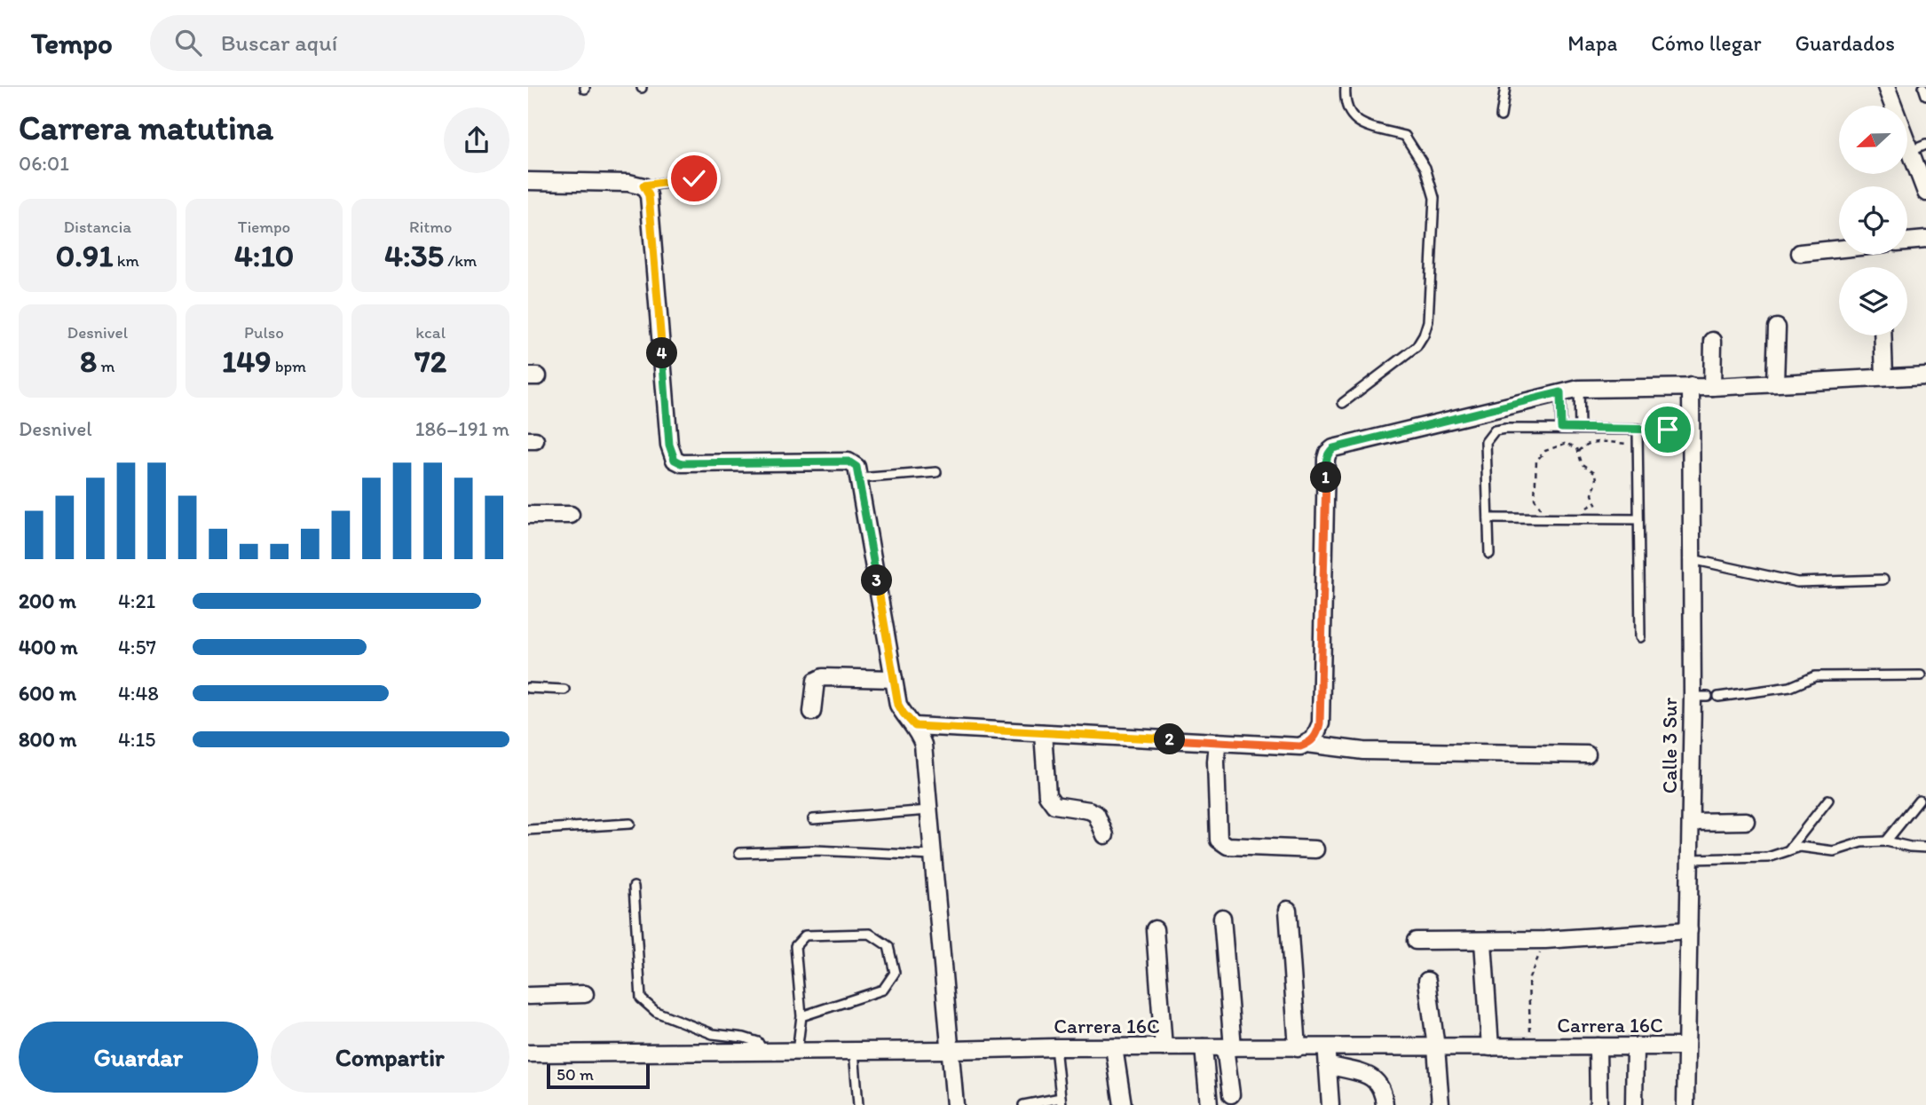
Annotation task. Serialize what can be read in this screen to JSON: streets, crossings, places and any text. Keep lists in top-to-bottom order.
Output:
{
  "streets": {
    "street": ["Calle 3 Sur", "Carrera 16C"]
  },
  "crossings": [
    ["Calle 3 Sur", "Carrera 16C"]
  ],
  "scale_bar": "50 m",
  "north": "left",
  "page": {
    "header": "Tempo",
    "search": "Buscar aquí",
    "nav": ["Mapa", "Cómo llegar", "Guardados"],
    "heading": ["Carrera matutina", "06:01"],
    "stats": [
      ["Distancia", "0.91 km"],
      ["Tiempo", "4:10"],
      ["Ritmo", "4:35 /km"],
      ["Desnivel", "8 m"],
      ["Pulso", "149 bpm"],
      ["kcal", "72"]
    ],
    "pins": [
      "4",
      "1",
      "3",
      "2"
    ],
    "chart": ["Desnivel", "186–191 m"],
    "list": [
      {
        "name": "200 m",
        "note": "4:21"
      },
      {
        "name": "400 m",
        "note": "4:57"
      },
      {
        "name": "600 m",
        "note": "4:48"
      },
      {
        "name": "800 m",
        "note": "4:15"
      }
    ],
    "buttons": ["Guardar", "Compartir"],
    "scale": "50 m"
  }
}
